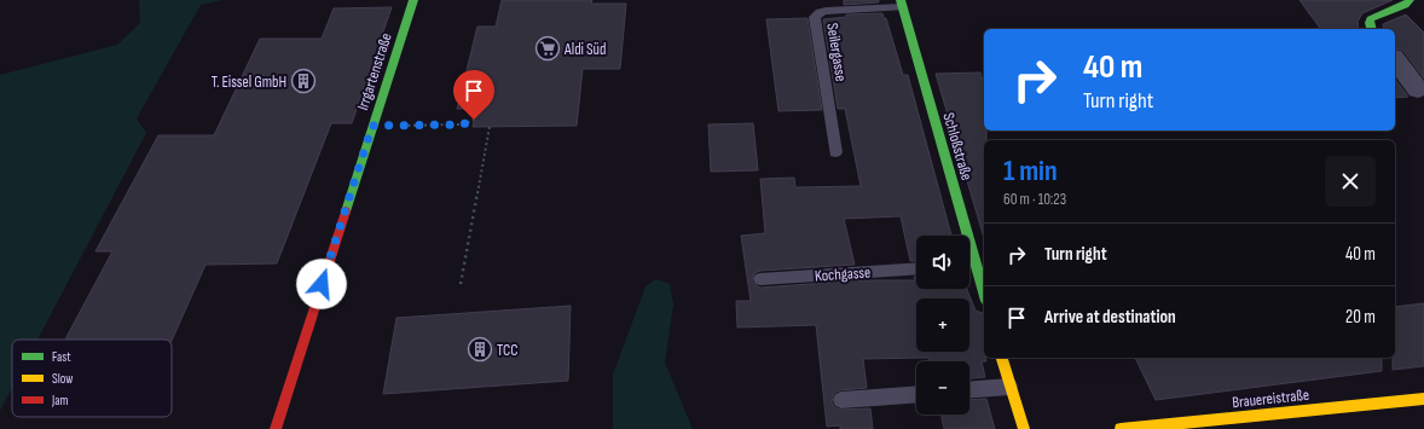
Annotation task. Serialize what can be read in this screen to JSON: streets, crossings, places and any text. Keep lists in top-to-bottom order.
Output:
{
  "streets": {
    "street": ["Irrgartenstraße", "Schloßstraße", "Brauereistraße"],
    "lane": ["Seilergasse", "Kochgasse"]
  },
  "crossings": [
    ["Seilergasse", "Schloßstraße"]
  ],
  "places": {
    "supermarket": ["Aldi Süd"],
    "building": ["T. Eissel GmbH", "TCC"]
  },
  "legend": ["Fast", "Slow", "Jam"],
  "page": {
    "turn": ["40 m", "Turn right"],
    "heading": ["1 min", "60 m · 10:23"],
    "list": [
      {
        "name": "Turn right",
        "value": "40 m"
      },
      {
        "name": "Arrive at destination",
        "value": "20 m"
      }
    ],
    "map_buttons": ["+", "−"]
  }
}
